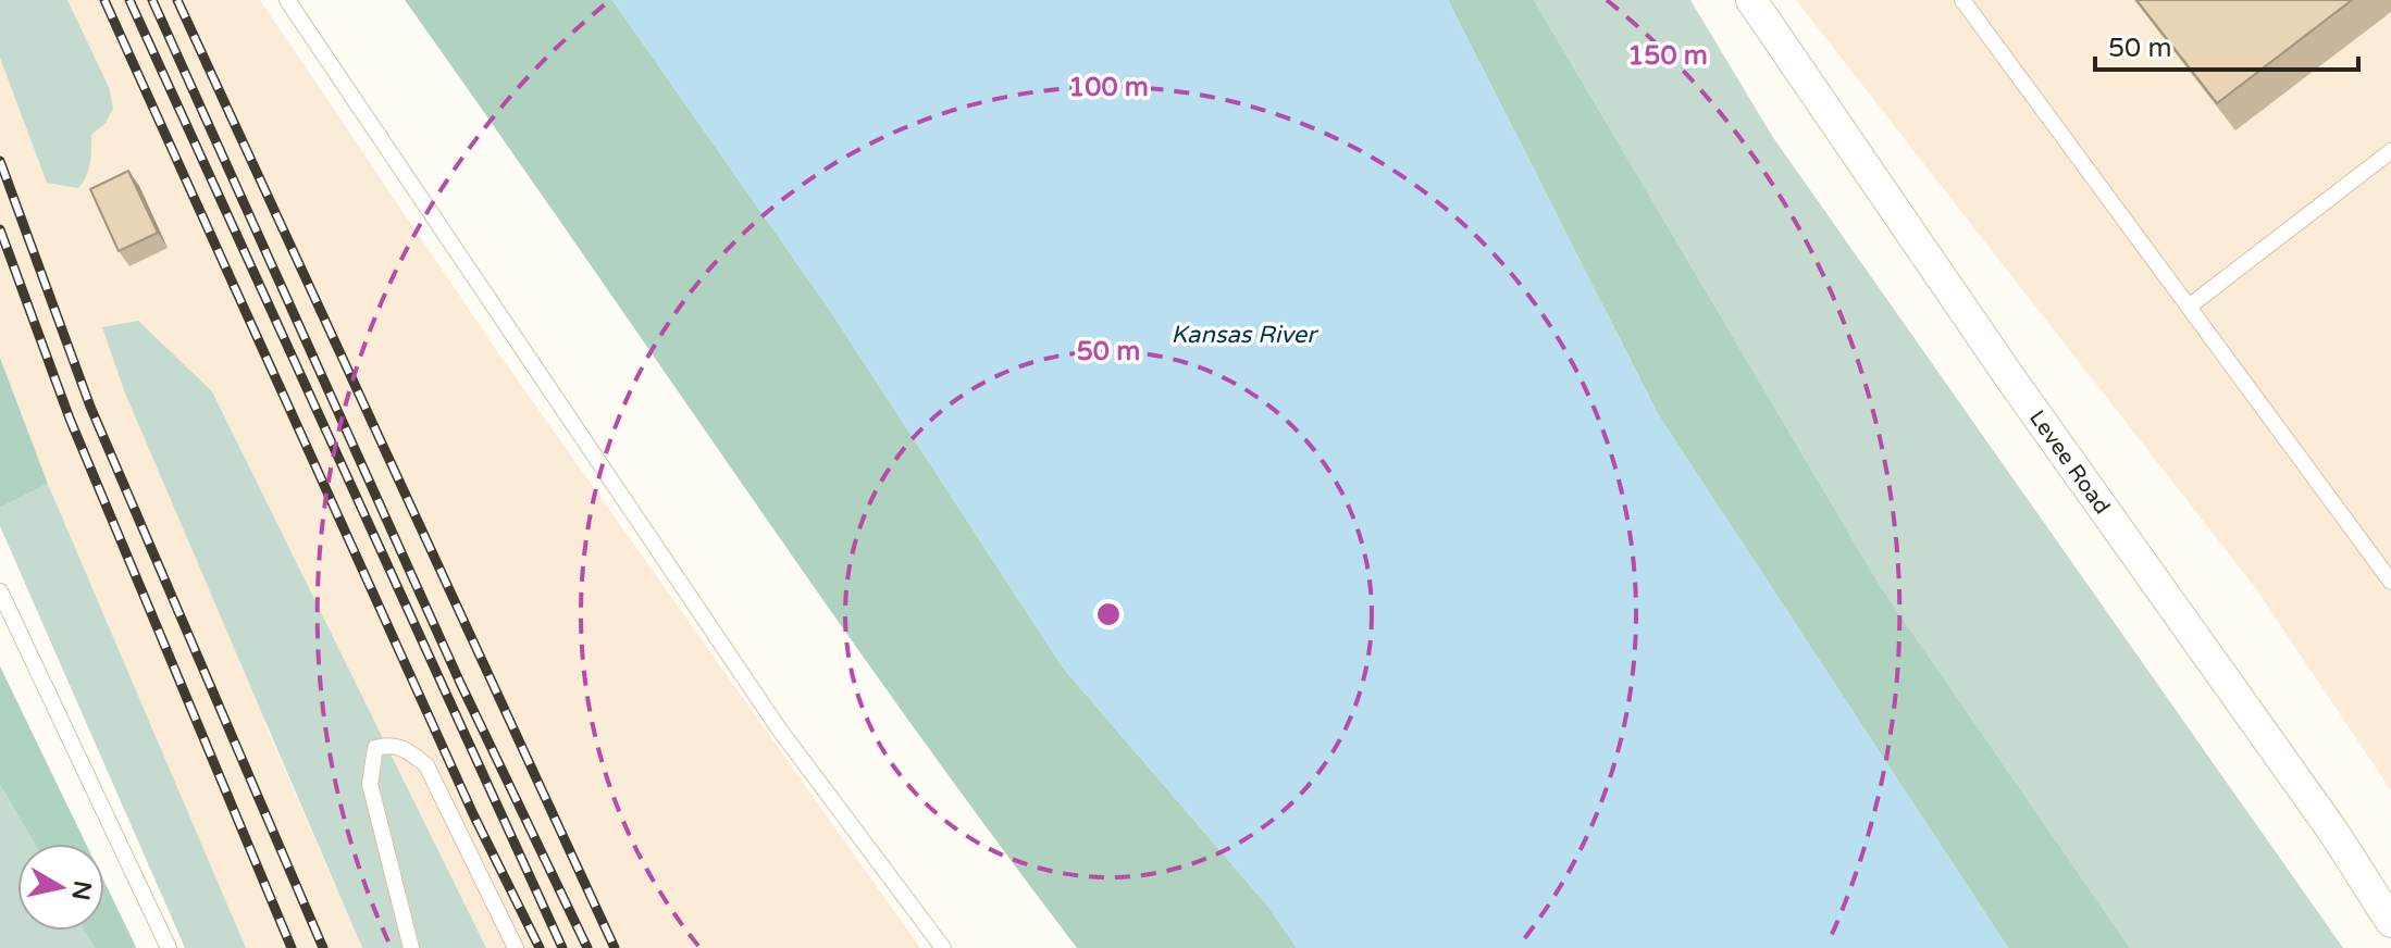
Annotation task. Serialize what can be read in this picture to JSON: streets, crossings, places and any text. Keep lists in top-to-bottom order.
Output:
{
  "streets": {
    "street": ["Levee Road"]
  },
  "water": ["Kansas River"],
  "scale_bar": "50 m",
  "north": "right",
  "rings": ["150 m", "100 m", "50 m"]
}
